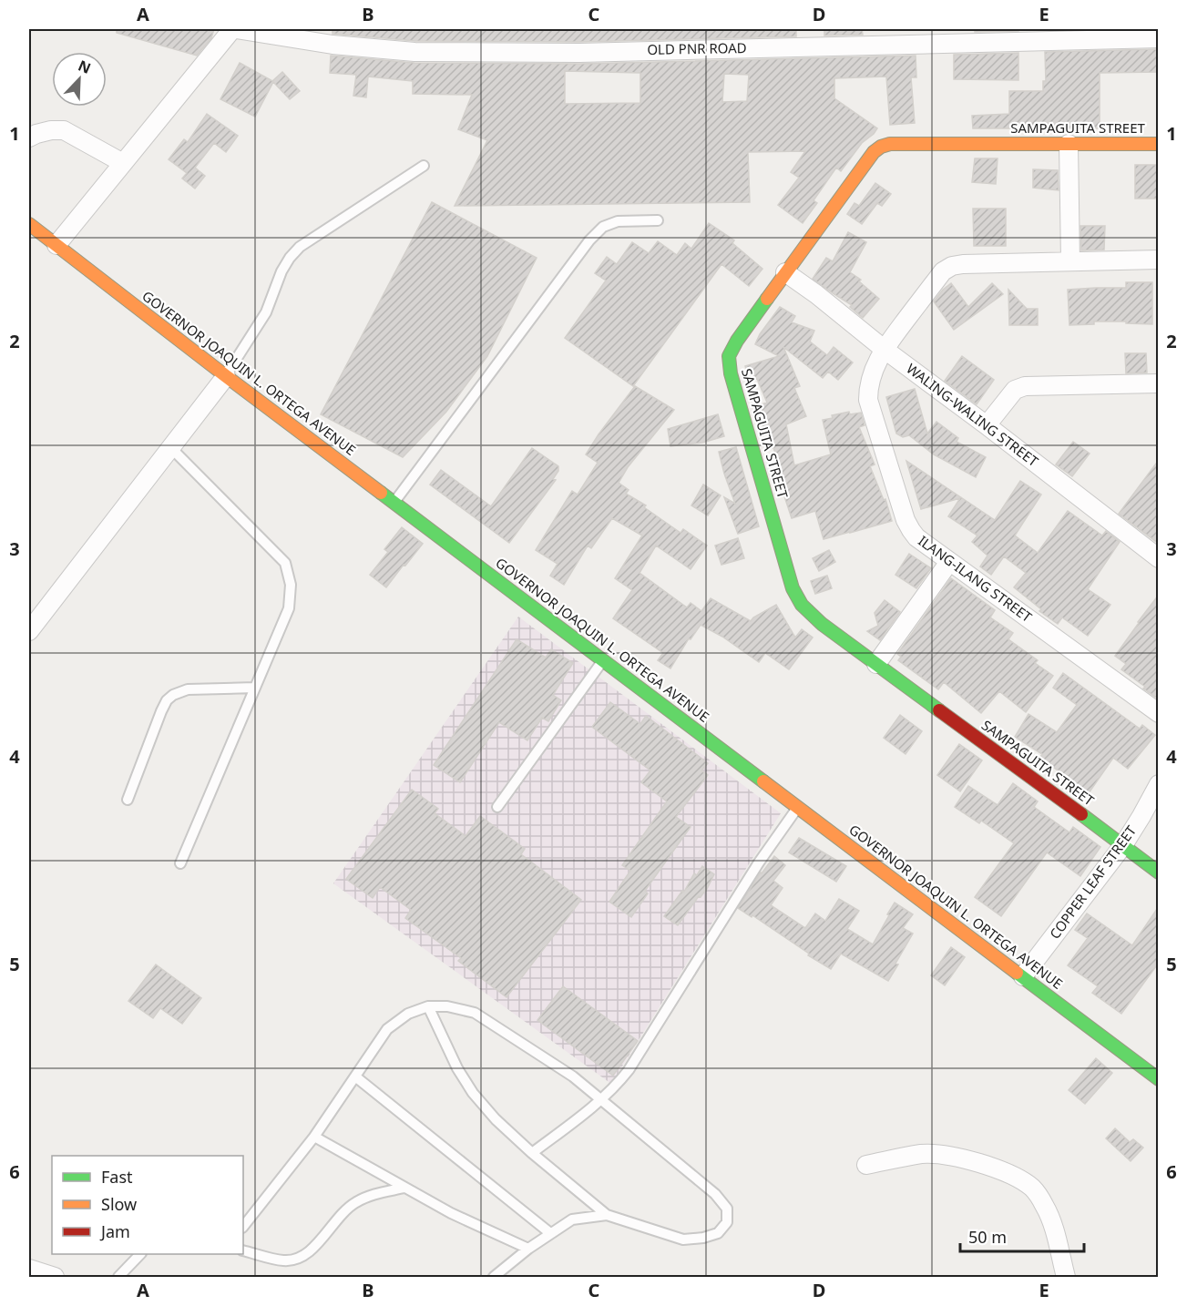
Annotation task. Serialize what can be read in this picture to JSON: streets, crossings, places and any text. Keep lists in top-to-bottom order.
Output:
{
  "streets": {
    "street": [
      "OLD PNR ROAD",
      "SAMPAGUITA STREET",
      "GOVERNOR JOAQUIN L. ORTEGA AVENUE",
      "WALING-WALING STREET",
      "ILANG-ILANG STREET",
      "COPPER LEAF STREET"
    ]
  },
  "crossings": [
    ["SAMPAGUITA STREET", "WALING-WALING STREET"],
    ["SAMPAGUITA STREET", "COPPER LEAF STREET"],
    ["GOVERNOR JOAQUIN L. ORTEGA AVENUE", "COPPER LEAF STREET"],
    ["WALING-WALING STREET", "ILANG-ILANG STREET"]
  ],
  "legend": ["Fast", "Slow", "Jam"],
  "scale_bar": "50 m",
  "north": "top right",
  "grid": {
    "columns": [
      "A",
      "B",
      "C",
      "D",
      "E"
    ],
    "rows": [
      "1",
      "2",
      "3",
      "4",
      "5",
      "6"
    ]
  }
}
